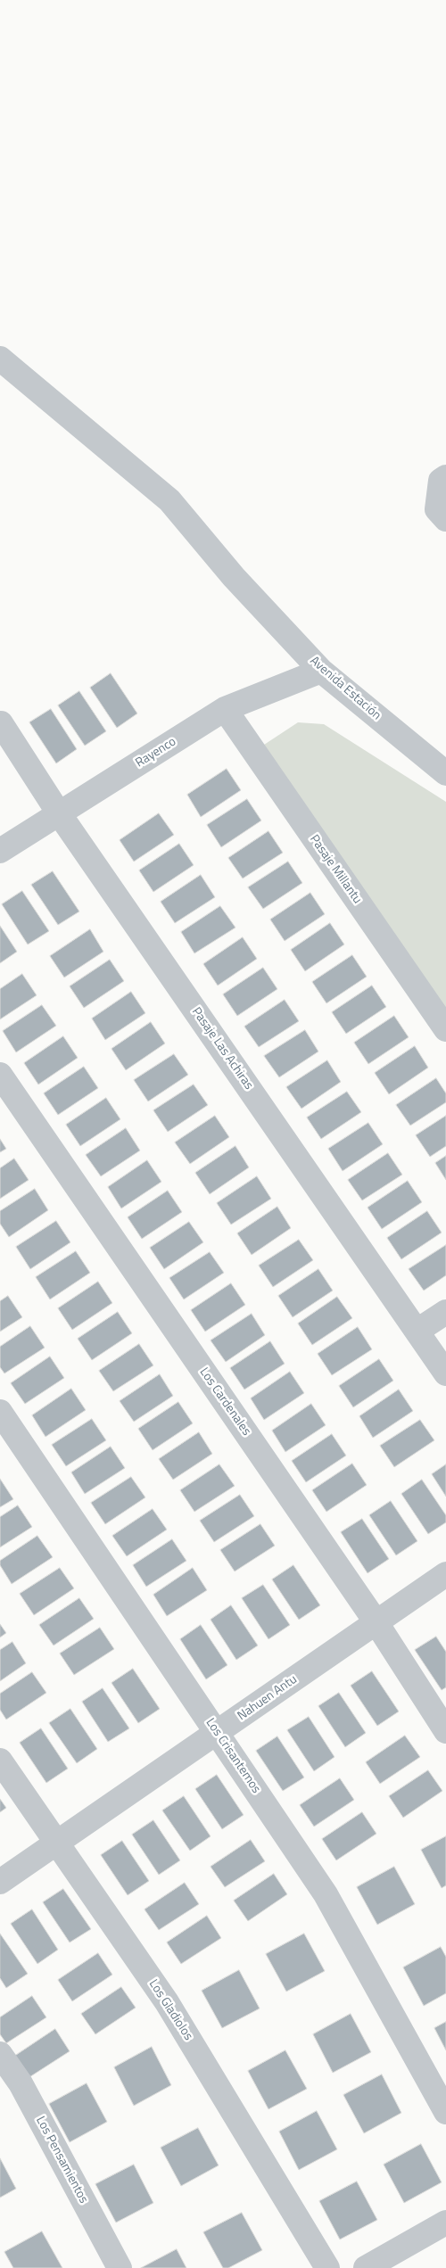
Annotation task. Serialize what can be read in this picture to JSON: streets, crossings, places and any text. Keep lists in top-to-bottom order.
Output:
{
  "streets": {
    "street": [
      "Avenida Estación",
      "Rayenco",
      "Pasaje Millantu",
      "Pasaje Las Achiras",
      "Los Cardenales",
      "Nahuen Antu",
      "Los Crisantemos",
      "Los Gladiolos",
      "Los Pensamientos"
    ]
  },
  "crossings": [
    ["Avenida Estación", "Rayenco"],
    ["Rayenco", "Pasaje Millantu"],
    ["Rayenco", "Pasaje Las Achiras"],
    ["Los Cardenales", "Nahuen Antu"],
    ["Nahuen Antu", "Los Crisantemos"],
    ["Nahuen Antu", "Los Gladiolos"]
  ]
}
